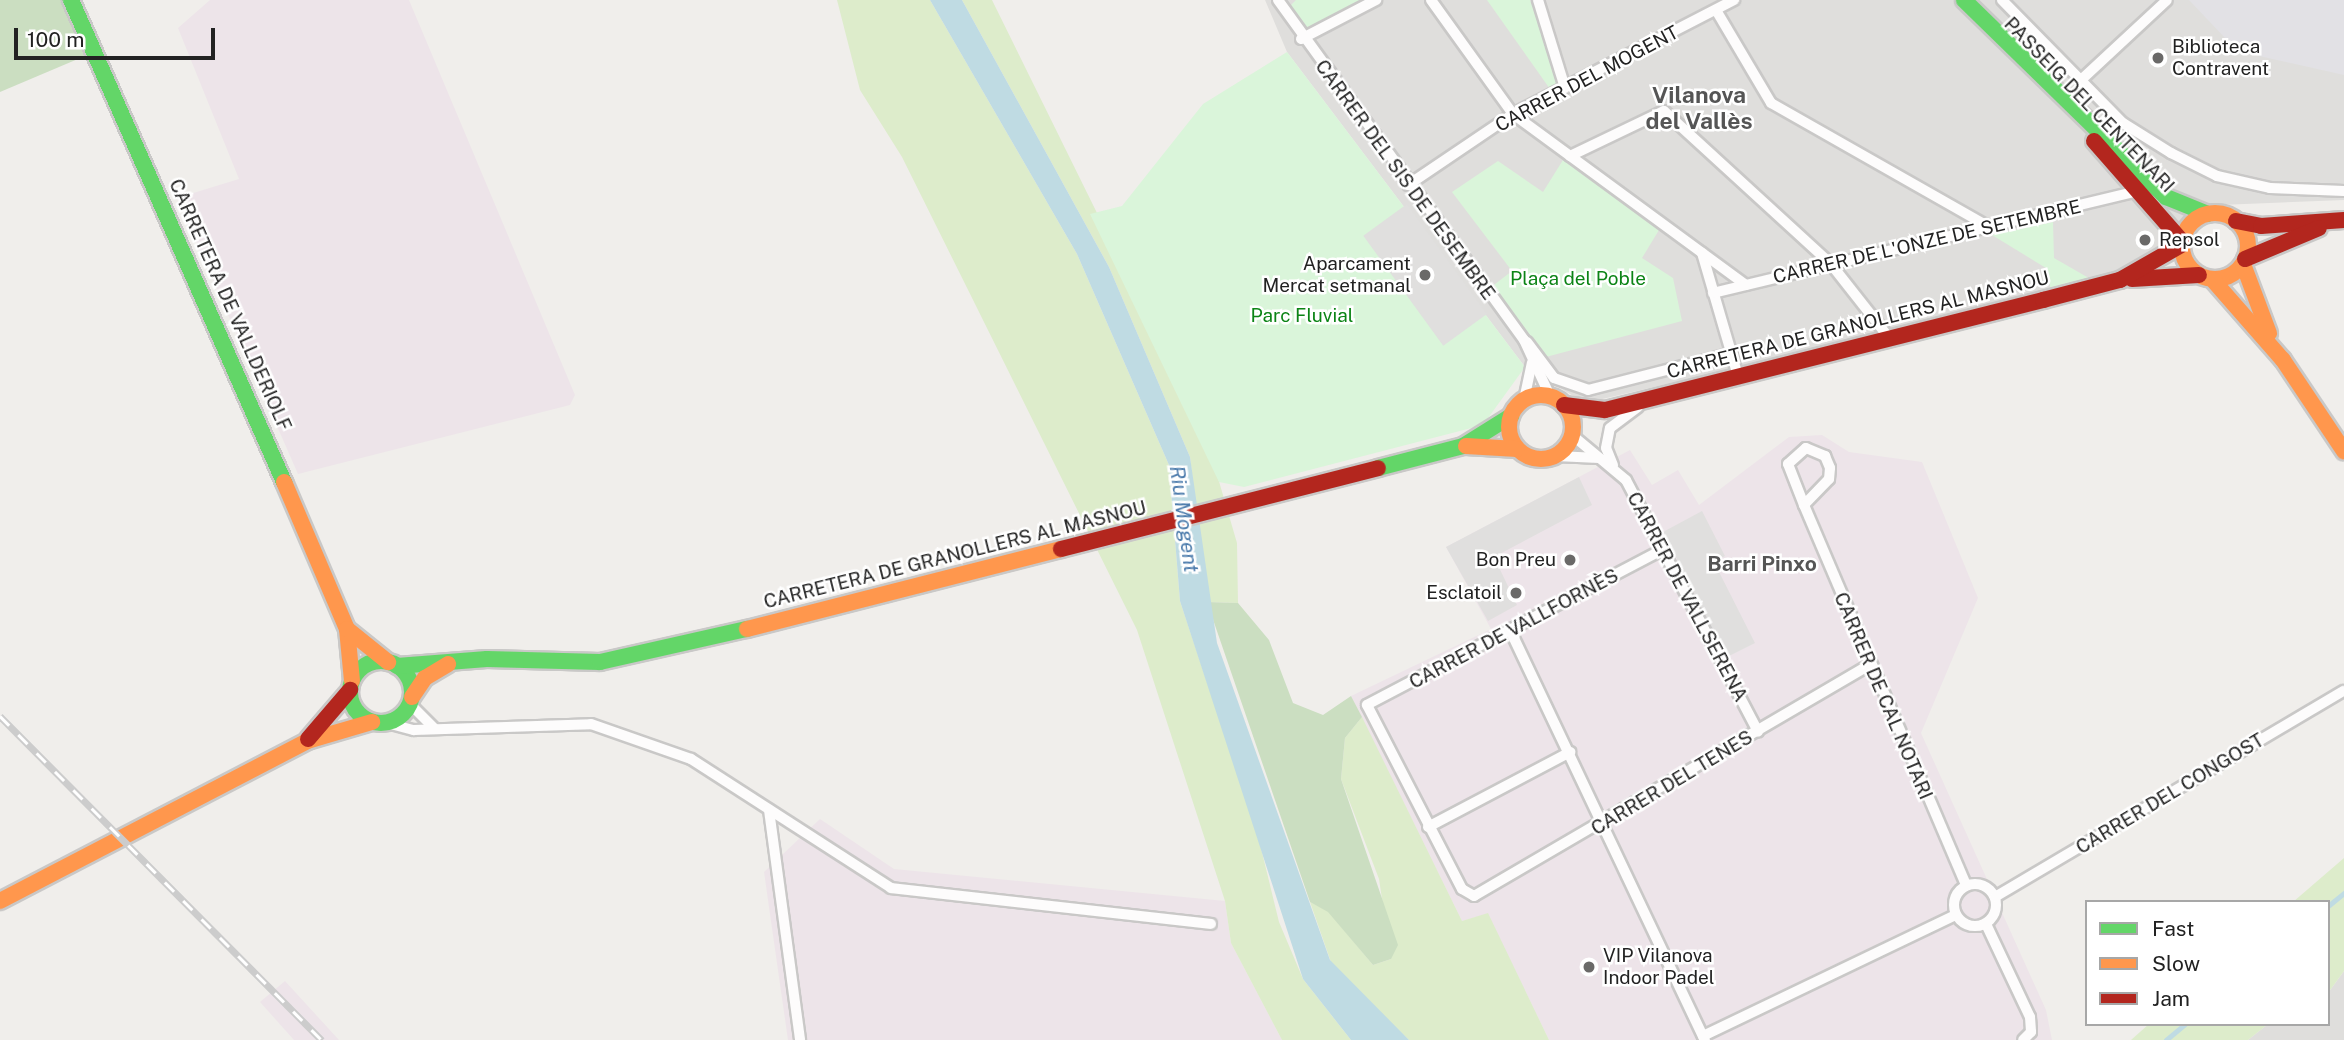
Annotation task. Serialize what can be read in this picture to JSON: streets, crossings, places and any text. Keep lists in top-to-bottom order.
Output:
{
  "streets": {
    "main road": ["PASSEIG DEL CENTENARI", "CARRETERA DE VALLDERIOLF", "CARRETERA DE GRANOLLERS AL MASNOU"],
    "street": [
      "CARRER DEL MOGENT",
      "CARRER DEL SIS DE DESEMBRE",
      "CARRER DE L'ONZE DE SETEMBRE",
      "CARRER DE VALLSERENA",
      "CARRER DE VALLFORNÈS",
      "CARRER DE CAL NOTARI",
      "CARRER DEL TENES",
      "CARRER DEL CONGOST"
    ]
  },
  "crossings": [
    ["CARRER DEL MOGENT", "CARRER DEL SIS DE DESEMBRE"],
    ["PASSEIG DEL CENTENARI", "CARRER DE L'ONZE DE SETEMBRE"],
    ["PASSEIG DEL CENTENARI", "CARRETERA DE GRANOLLERS AL MASNOU"],
    ["CARRER DEL SIS DE DESEMBRE", "CARRETERA DE GRANOLLERS AL MASNOU"],
    ["CARRETERA DE VALLDERIOLF", "CARRETERA DE GRANOLLERS AL MASNOU"],
    ["CARRETERA DE GRANOLLERS AL MASNOU", "CARRER DE VALLSERENA"],
    ["CARRER DE VALLSERENA", "CARRER DE VALLFORNÈS"],
    ["CARRER DE VALLSERENA", "CARRER DEL TENES"],
    ["CARRER DE VALLFORNÈS", "CARRER DEL TENES"],
    ["CARRER DE CAL NOTARI", "CARRER DEL TENES"],
    ["CARRER DE CAL NOTARI", "CARRER DEL CONGOST"]
  ],
  "districts": ["Vilanova del Vallès", "Barri Pinxo"],
  "water": ["Riu Mogent"],
  "parks": ["Plaça del Poble", "Parc Fluvial"],
  "places": [
    "Biblioteca Contravent",
    "Repsol",
    "Aparcament Mercat setmanal",
    "Bon Preu",
    "Esclatoil",
    "VIP Vilanova Indoor Padel"
  ],
  "legend": ["Fast", "Slow", "Jam"],
  "scale_bar": "100 m"
}
